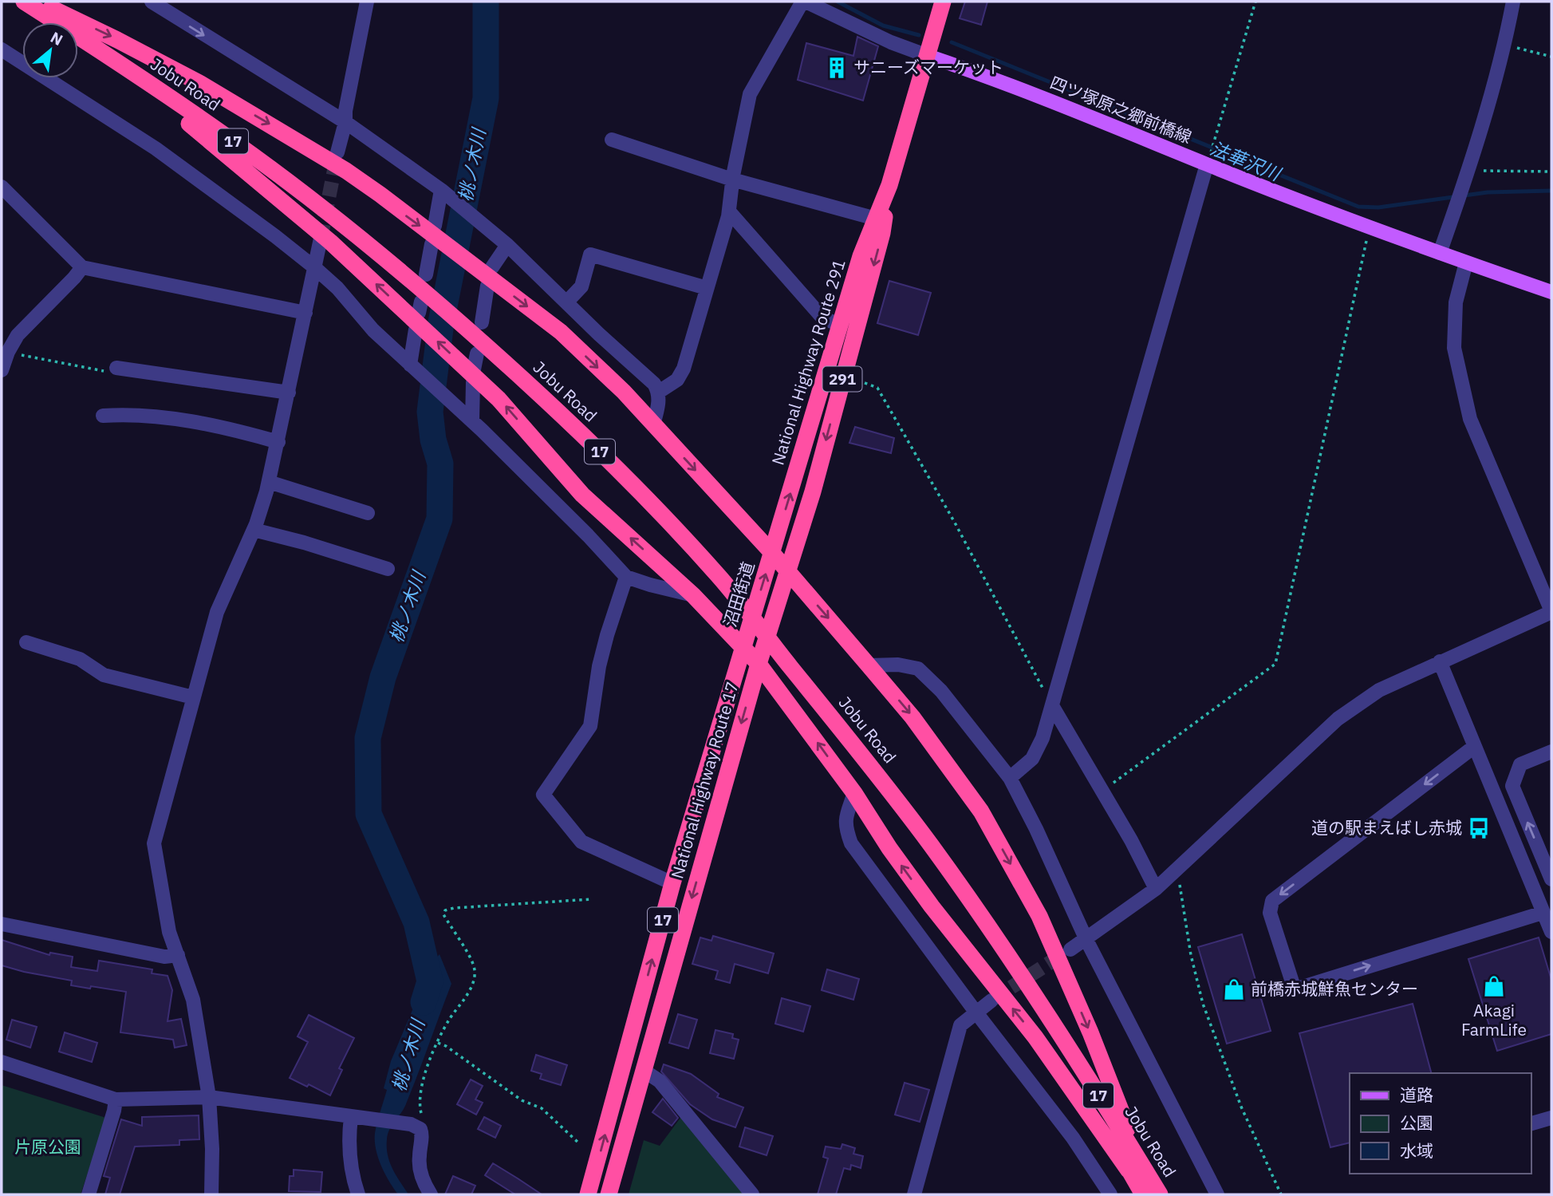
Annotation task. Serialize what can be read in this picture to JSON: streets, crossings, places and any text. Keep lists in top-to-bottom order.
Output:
{
  "streets": {
    "highway": [
      "Jobu Road",
      "17",
      "National Highway Route 291",
      "291",
      "沼田街道",
      "National Highway Route 17"
    ],
    "main road": ["四ツ塚原之郷前橋線"]
  },
  "crossings": [
    ["四ツ塚原之郷前橋線", "National Highway Route 291"],
    ["National Highway Route 291", "沼田街道"],
    ["National Highway Route 291", "National Highway Route 17"],
    ["沼田街道", "National Highway Route 17"]
  ],
  "one_way": ["沼田街道"],
  "water": ["法華沢川", "桃ノ木川"],
  "parks": ["片原公園"],
  "places": {
    "building": ["サニーズマーケット"],
    "bus stop": ["道の駅まえばし赤城"],
    "shop": ["Akagi FarmLife", "前橋赤城鮮魚センター"]
  },
  "legend": ["道路", "公園", "水域"],
  "north": "top right"
}
